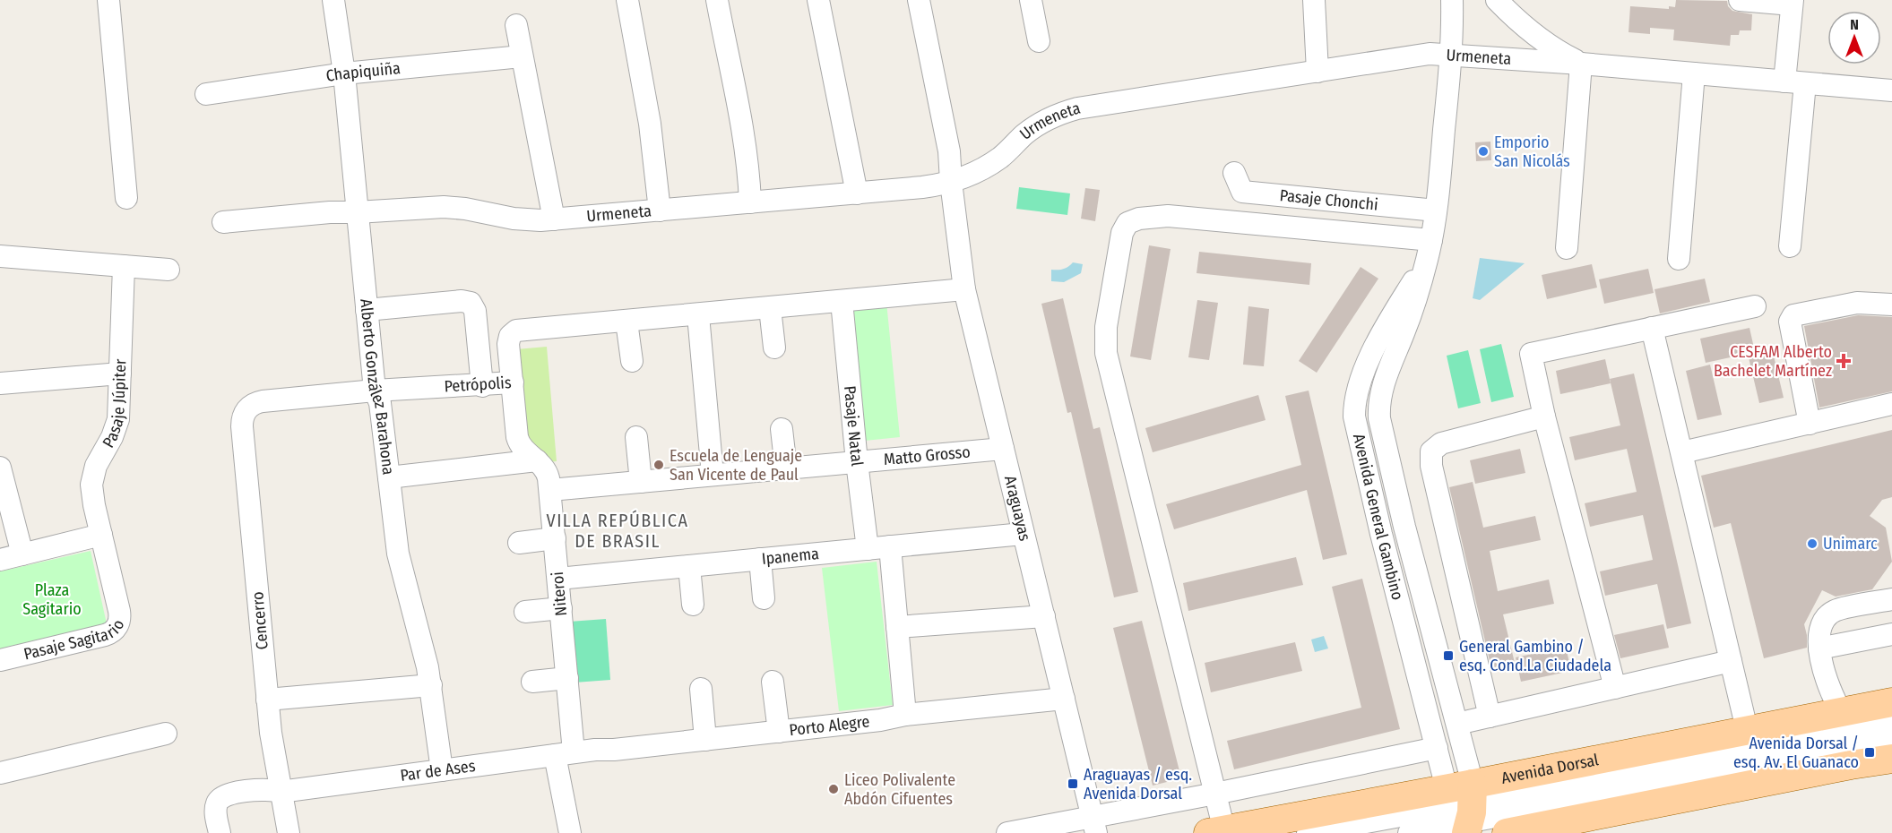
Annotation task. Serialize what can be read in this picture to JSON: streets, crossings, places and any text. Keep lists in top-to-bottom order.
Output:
{
  "streets": {
    "main road": ["Avenida Dorsal"],
    "street": [
      "Urmeneta",
      "Chapiquiña",
      "Pasaje Chonchi",
      "Petrópolis",
      "Alberto González Barahona",
      "Pasaje Júpiter",
      "Pasaje Natal",
      "Matto Grosso",
      "Araguayas",
      "Avenida General Gambino",
      "Ipanema",
      "Niteroi",
      "Cencerro",
      "Pasaje Sagitario",
      "Porto Alegre",
      "Par de Ases"
    ]
  },
  "crossings": [
    ["Urmeneta", "Alberto González Barahona"],
    ["Urmeneta", "Araguayas"],
    ["Urmeneta", "Avenida General Gambino"],
    ["Chapiquiña", "Alberto González Barahona"],
    ["Pasaje Chonchi", "Avenida General Gambino"],
    ["Petrópolis", "Alberto González Barahona"],
    ["Petrópolis", "Pasaje Natal"],
    ["Petrópolis", "Araguayas"],
    ["Petrópolis", "Niteroi"],
    ["Petrópolis", "Cencerro"],
    ["Alberto González Barahona", "Par de Ases"],
    ["Pasaje Júpiter", "Pasaje Sagitario"],
    ["Pasaje Natal", "Matto Grosso"],
    ["Pasaje Natal", "Ipanema"],
    ["Matto Grosso", "Araguayas"],
    ["Matto Grosso", "Niteroi"],
    ["Araguayas", "Ipanema"],
    ["Araguayas", "Porto Alegre"],
    ["Avenida General Gambino", "Avenida Dorsal"],
    ["Ipanema", "Niteroi"],
    ["Niteroi", "Par de Ases"],
    ["Cencerro", "Par de Ases"],
    ["Porto Alegre", "Par de Ases"]
  ],
  "districts": ["VILLA REPÚBLICA DE BRASIL"],
  "parks": ["Plaza Sagitario"],
  "places": {
    "other": [
      "Emporio San Nicolás",
      "Escuela de Lenguaje San Vicente de Paul",
      "Unimarc",
      "Liceo Polivalente Abdón Cifuentes"
    ],
    "health": ["CESFAM Alberto Bachelet Martínez"],
    "transit": ["General Gambino / esq. Cond.La Ciudadela", "Avenida Dorsal / esq. Av. El Guanaco", "Araguayas / esq. Avenida Dorsal"]
  },
  "north": "top"
}
